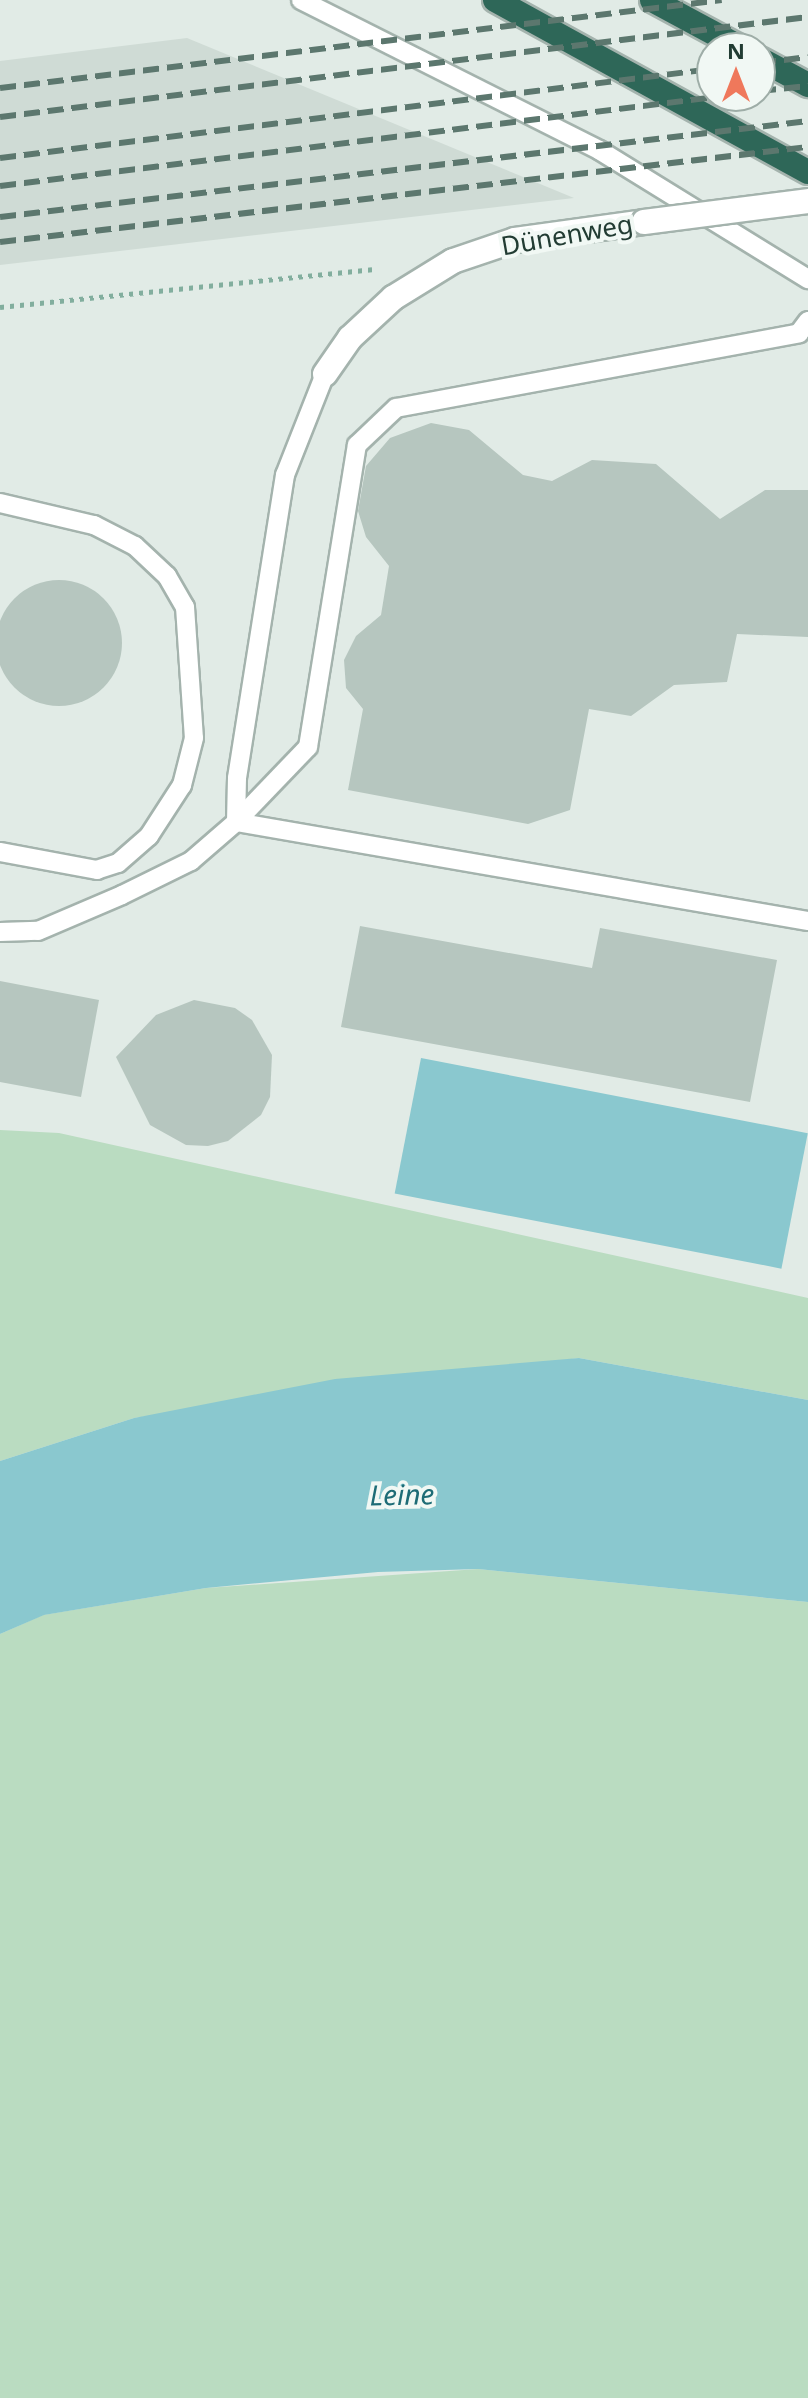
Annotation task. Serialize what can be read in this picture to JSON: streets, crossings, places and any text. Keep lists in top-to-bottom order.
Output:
{
  "streets": {
    "street": ["Dünenweg"]
  },
  "water": ["Leine"],
  "north": "top"
}
